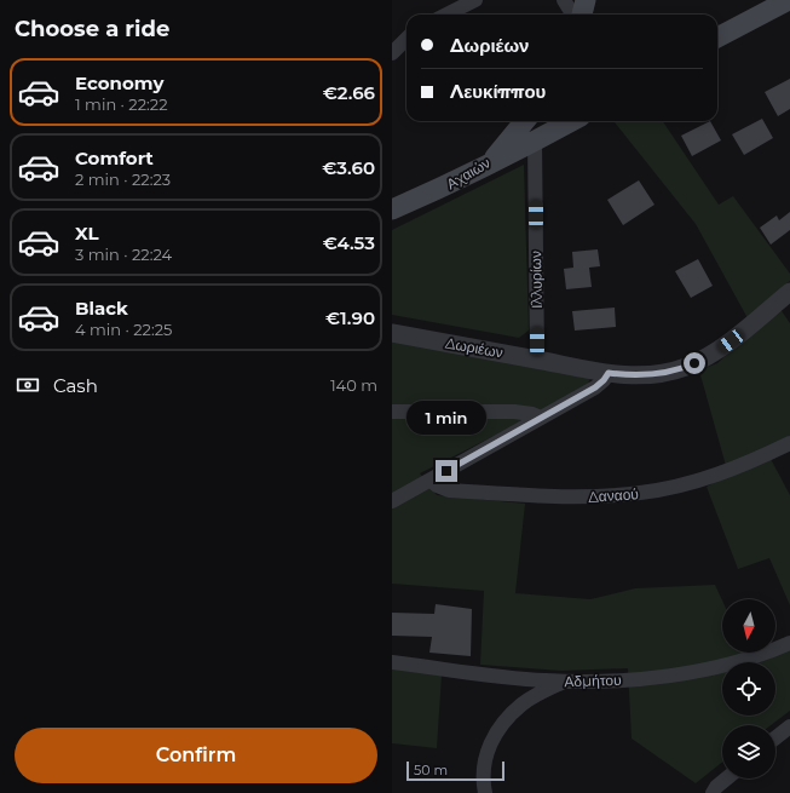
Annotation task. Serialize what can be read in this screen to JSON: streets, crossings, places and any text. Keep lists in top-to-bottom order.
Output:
{
  "streets": {
    "main road": ["Αχαιών"],
    "street": [
      "Ιλλυρίων",
      "Δωριέων",
      "Δαναού",
      "Αδμήτου"
    ]
  },
  "crossings": [
    ["Ιλλυρίων", "Δωριέων"]
  ],
  "scale_bar": "50 m",
  "north": "bottom",
  "page": {
    "heading": "Choose a ride",
    "banner": ["Δωριέων", "Λευκίππου"],
    "list": [
      {
        "name": "Economy",
        "note": "1 min · 22:22",
        "value": "€2.66"
      },
      {
        "name": "Comfort",
        "note": "2 min · 22:23",
        "value": "€3.60"
      },
      {
        "name": "XL",
        "note": "3 min · 22:24",
        "value": "€4.53"
      },
      {
        "name": "Black",
        "note": "4 min · 22:25",
        "value": "€1.90"
      }
    ],
    "pay": ["Cash", "140 m"],
    "bubble": "1 min",
    "buttons": "Confirm",
    "scale": "50 m"
  }
}
